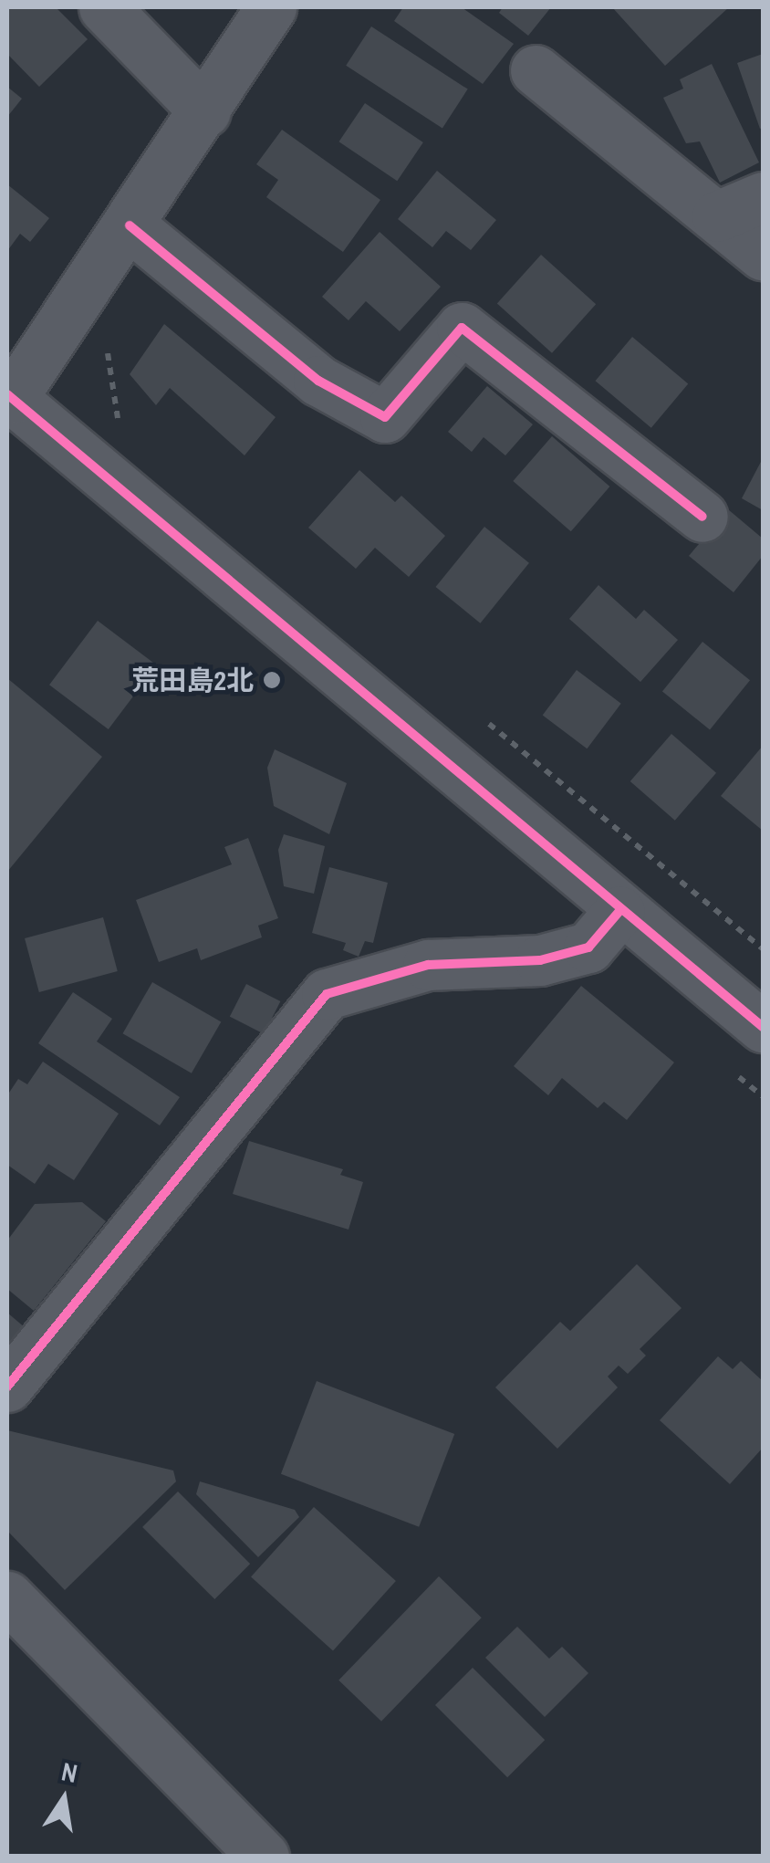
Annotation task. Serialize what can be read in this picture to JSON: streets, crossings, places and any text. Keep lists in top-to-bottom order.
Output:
{
  "places": ["荒田島2北"],
  "north": "top"
}
